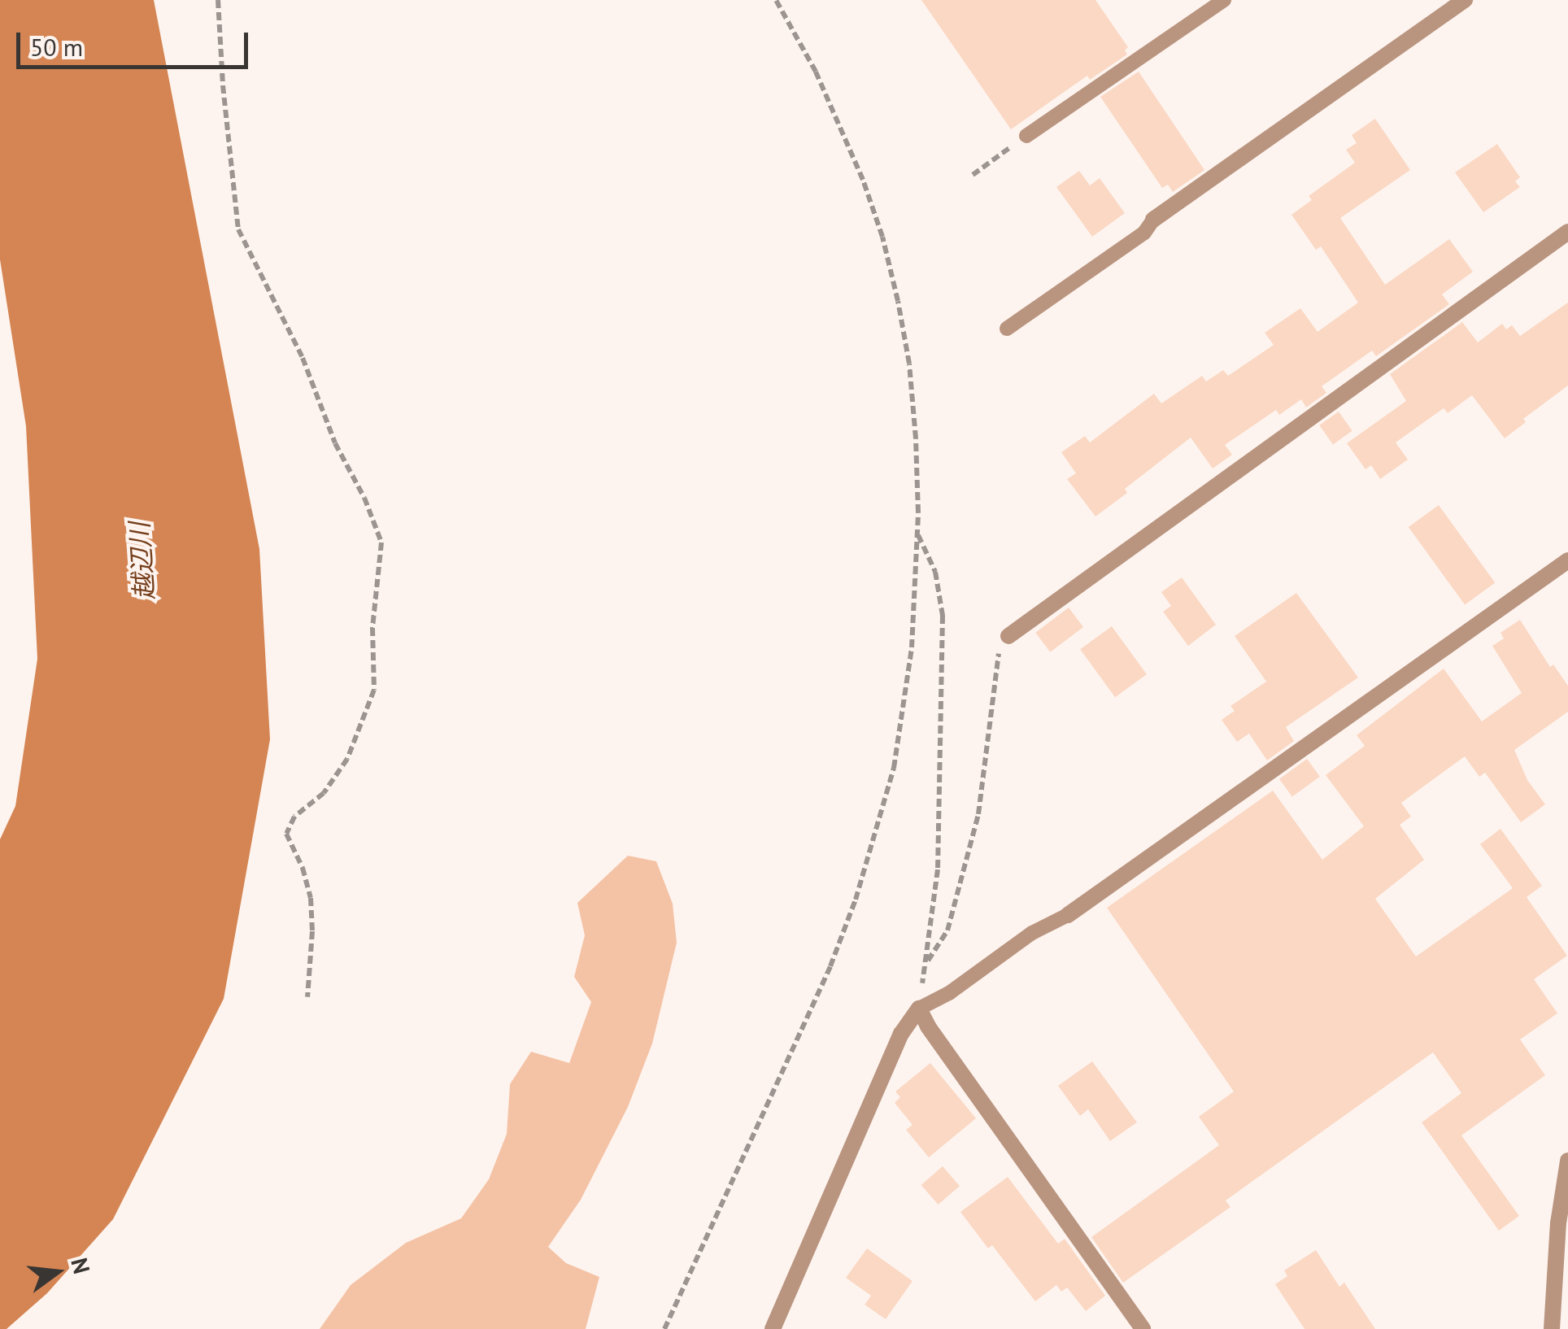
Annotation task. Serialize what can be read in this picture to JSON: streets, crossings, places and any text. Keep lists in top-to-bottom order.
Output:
{
  "water": ["越辺川"],
  "scale_bar": "50 m",
  "north": "right"
}
